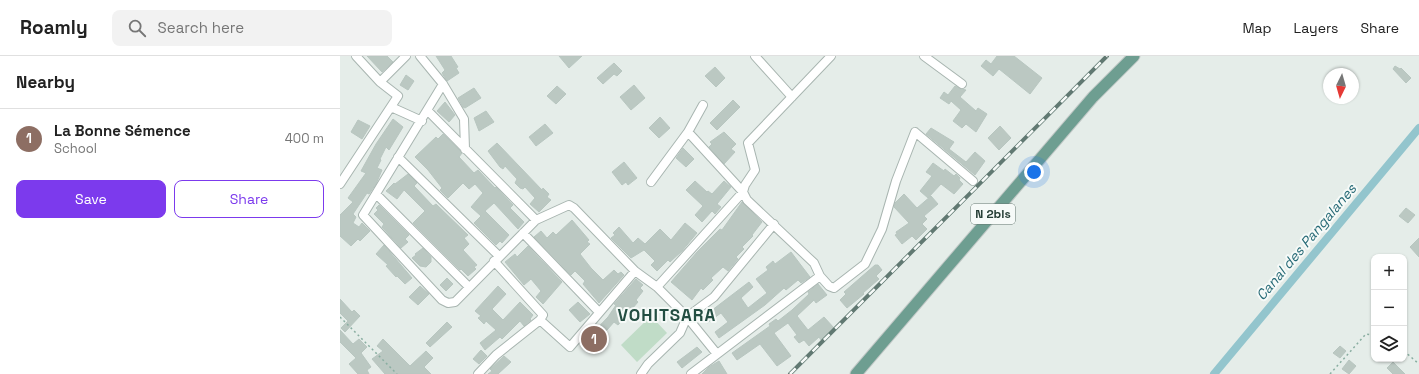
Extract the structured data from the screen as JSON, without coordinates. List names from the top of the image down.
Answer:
{
  "streets": {
    "main road": ["N 2bis"]
  },
  "districts": ["VOHITSARA"],
  "water": ["Canal des Pangalanes"],
  "north": "bottom",
  "page": {
    "header": "Roamly",
    "search": "Search here",
    "nav": ["Map", "Layers", "Share"],
    "heading": "Nearby",
    "list": [
      {
        "mark": "1",
        "name": "La Bonne Sémence",
        "note": "School",
        "value": "400 m"
      }
    ],
    "buttons": ["Save", "Share"],
    "map_buttons": ["+", "−"],
    "pins": "1"
  }
}
